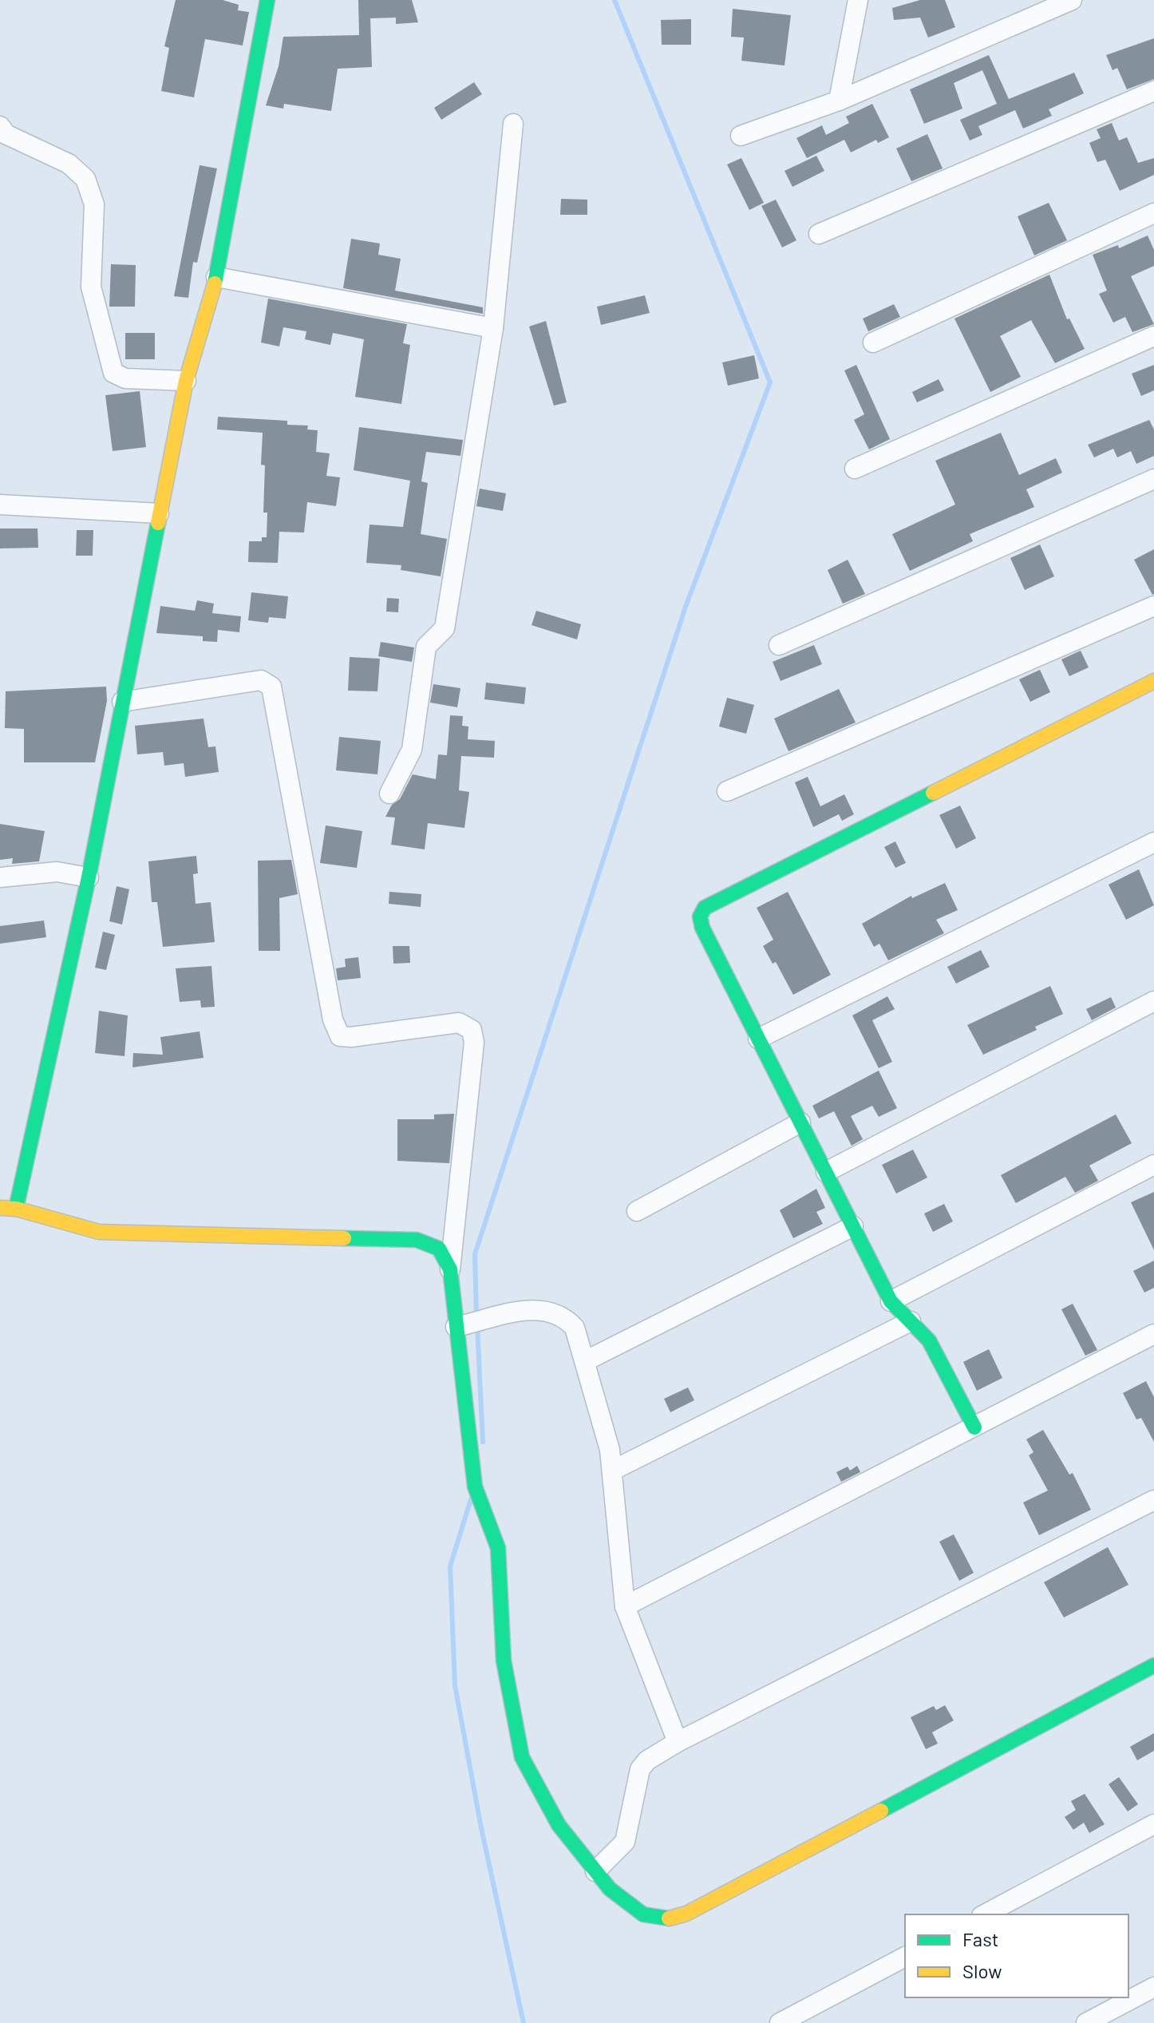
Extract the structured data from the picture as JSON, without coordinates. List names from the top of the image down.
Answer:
{
  "legend": ["Fast", "Slow"]
}
